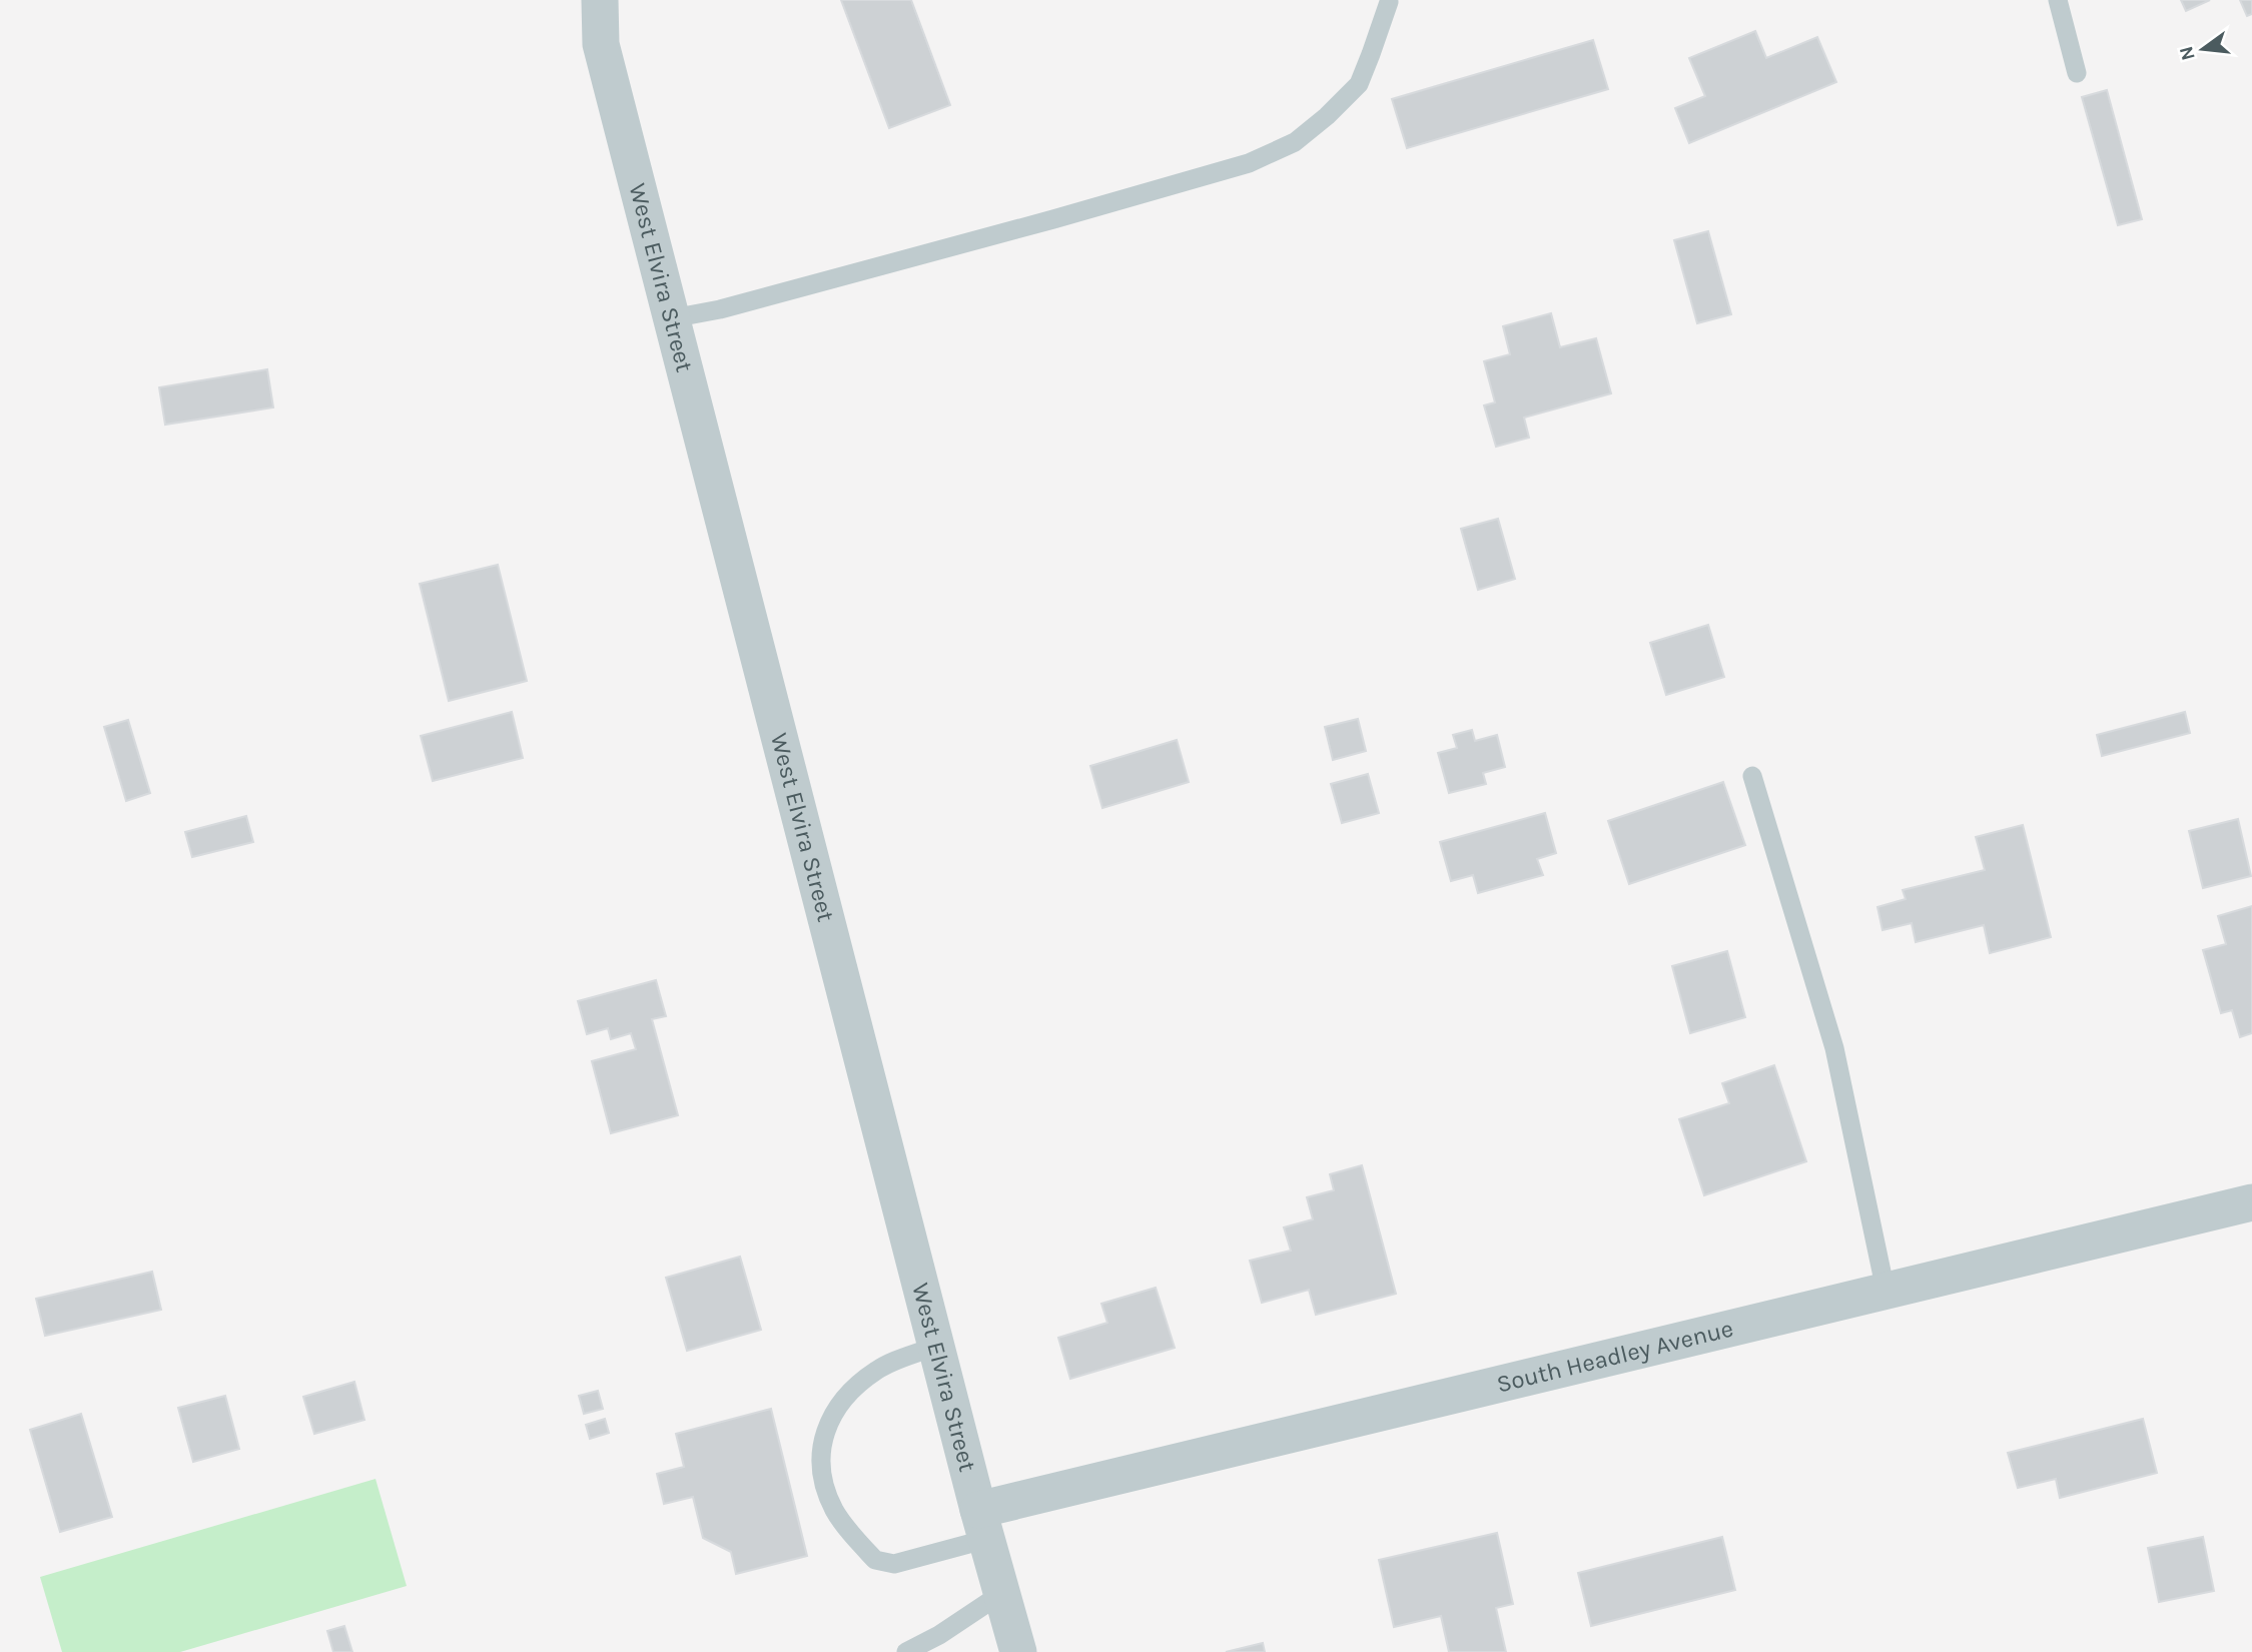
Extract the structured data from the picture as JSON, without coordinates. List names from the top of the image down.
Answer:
{
  "streets": {
    "street": ["West Elvira Street", "South Headley Avenue"]
  },
  "crossings": [
    ["West Elvira Street", "South Headley Avenue"]
  ],
  "north": "left"
}
